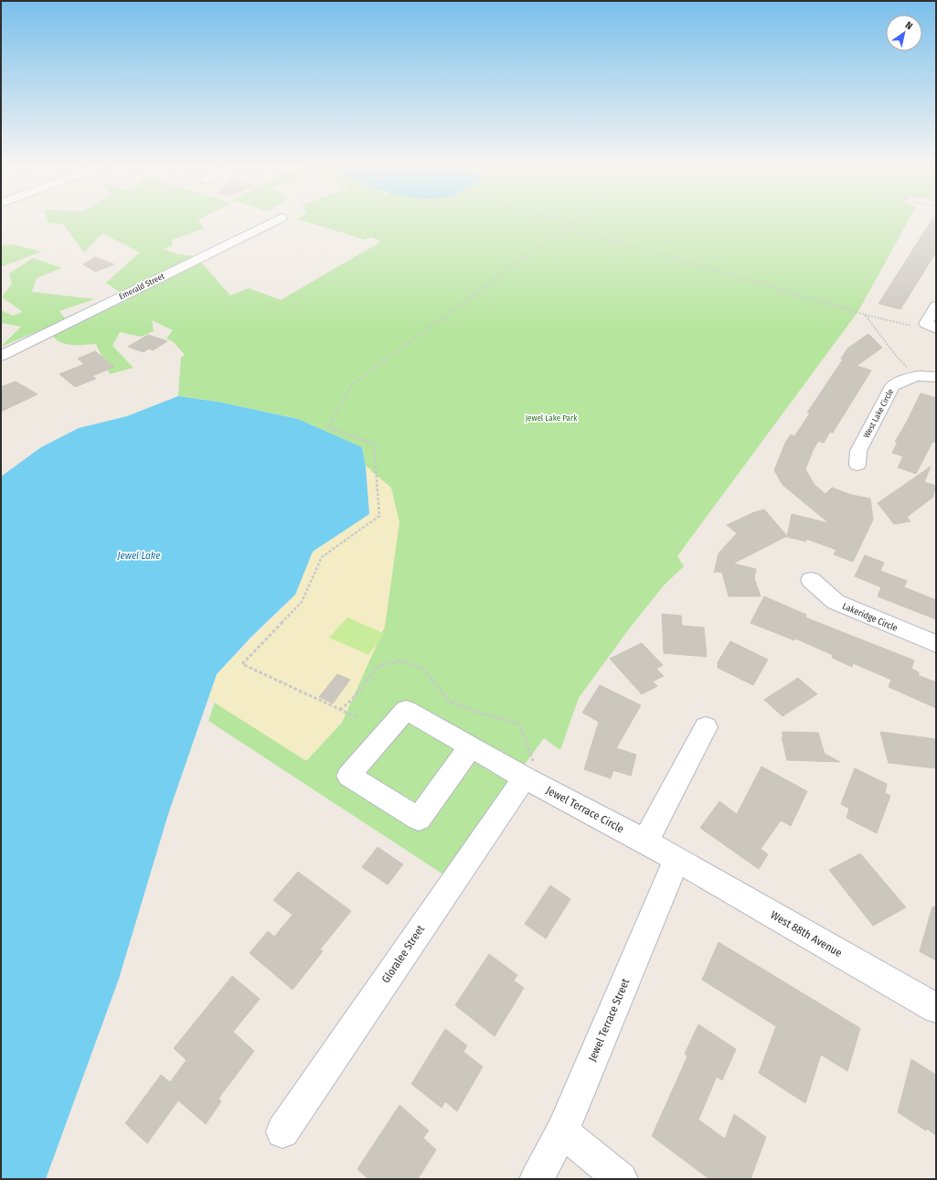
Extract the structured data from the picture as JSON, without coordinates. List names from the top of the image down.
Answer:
{
  "streets": {
    "street": [
      "Emerald Street",
      "West Lake Circle",
      "Lakeridge Circle",
      "Jewel Terrace Circle",
      "West 88th Avenue",
      "Gloralee Street",
      "Jewel Terrace Street"
    ]
  },
  "crossings": [
    ["Jewel Terrace Circle", "West 88th Avenue"],
    ["Jewel Terrace Circle", "Gloralee Street"],
    ["Jewel Terrace Circle", "Jewel Terrace Street"],
    ["West 88th Avenue", "Jewel Terrace Street"]
  ],
  "water": ["Jewel Lake"],
  "parks": ["Jewel Lake Park"],
  "north": "top right"
}
